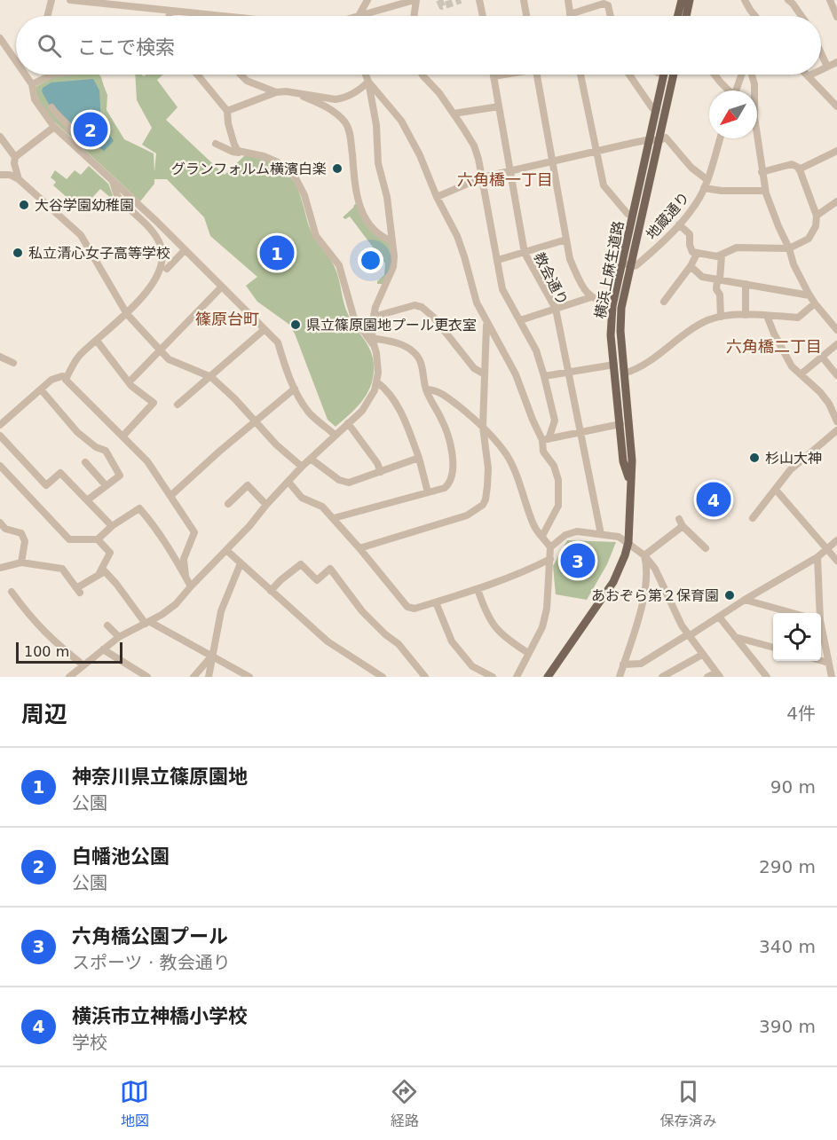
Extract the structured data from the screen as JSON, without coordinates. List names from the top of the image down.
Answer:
{
  "streets": {
    "main road": ["横浜上麻生道路"],
    "street": ["地蔵通り", "教会通り"]
  },
  "crossings": [
    ["地蔵通り", "横浜上麻生道路"]
  ],
  "districts": ["六角橋一丁目", "篠原台町", "六角橋二丁目"],
  "places": [
    "グランフォルム横濱白楽",
    "大谷学園幼稚園",
    "私立清心女子高等学校",
    "県立篠原園地プール更衣室",
    "杉山大神",
    "あおぞら第２保育園"
  ],
  "scale_bar": "100 m",
  "north": "bottom left",
  "page": {
    "search": "ここで検索",
    "pins": [
      "2",
      "1",
      "4",
      "3"
    ],
    "scale": "100 m",
    "heading": ["周辺", "4件"],
    "list": [
      {
        "mark": "1",
        "name": "神奈川県立篠原園地",
        "note": "公園",
        "value": "90 m"
      },
      {
        "mark": "2",
        "name": "白幡池公園",
        "note": "公園",
        "value": "290 m"
      },
      {
        "mark": "3",
        "name": "六角橋公園プール",
        "note": "スポーツ · 教会通り",
        "value": "340 m"
      },
      {
        "mark": "4",
        "name": "横浜市立神橋小学校",
        "note": "学校",
        "value": "390 m"
      }
    ],
    "nav": ["地図", "経路", "保存済み"]
  }
}
